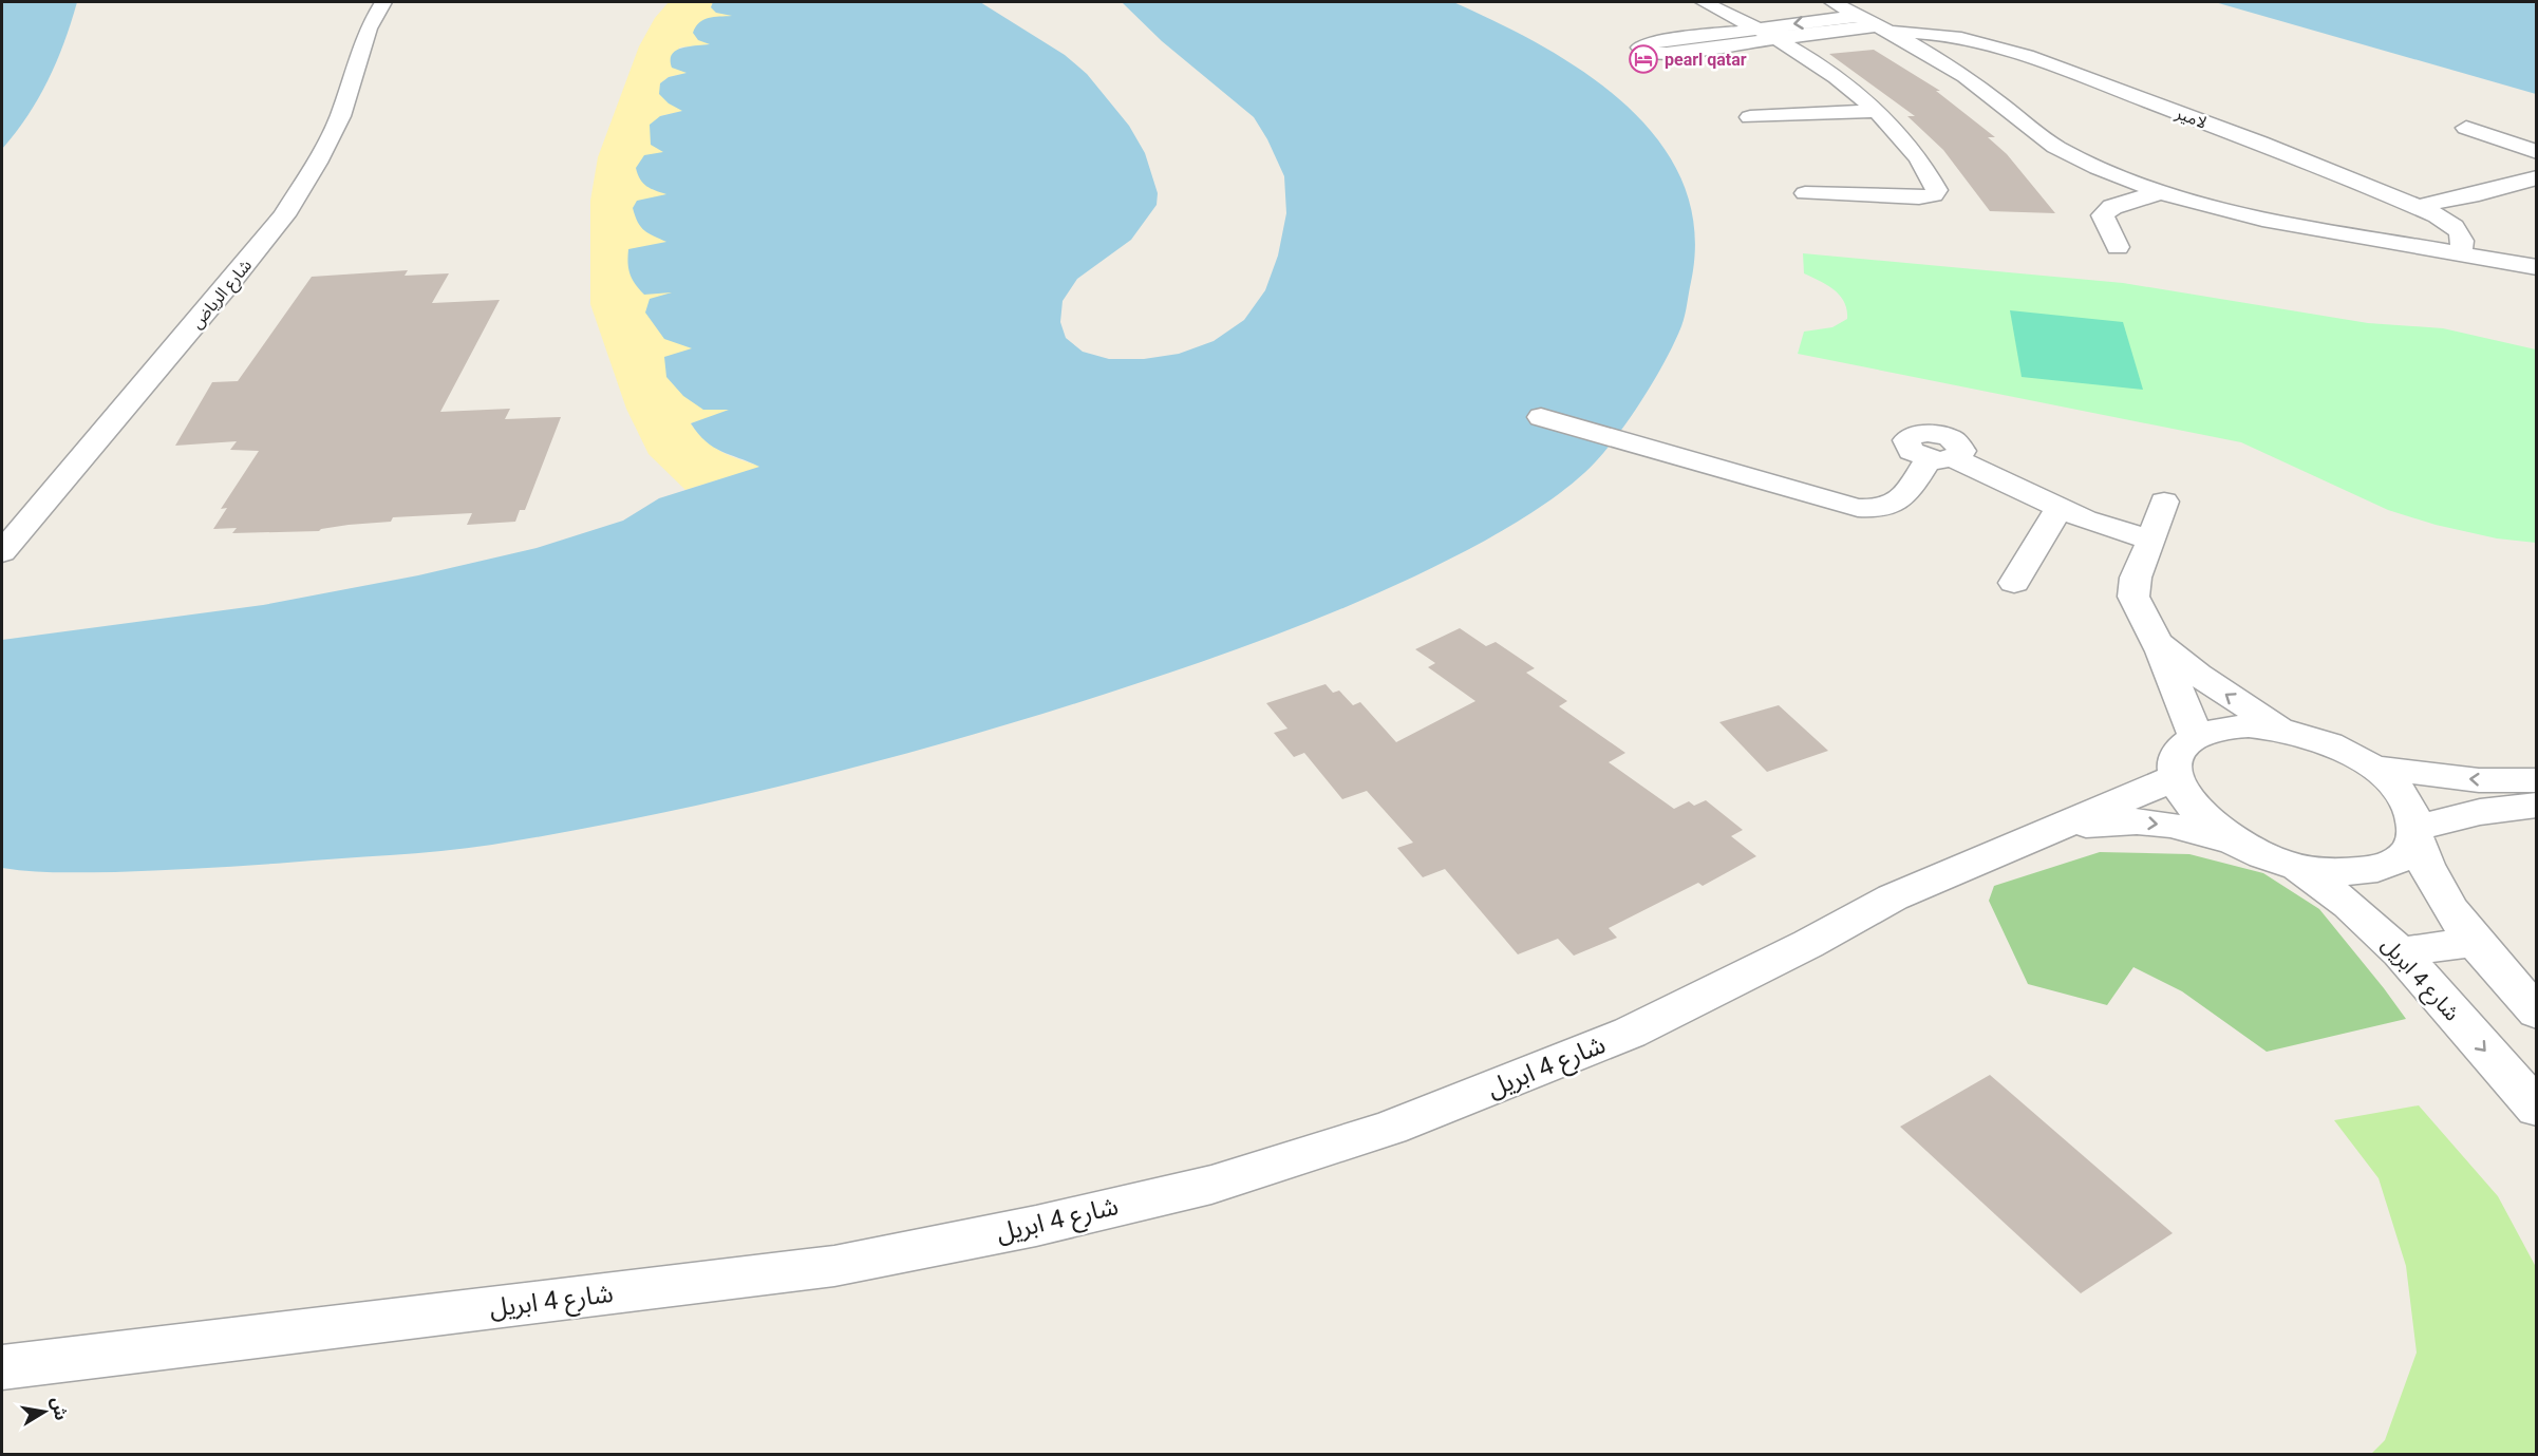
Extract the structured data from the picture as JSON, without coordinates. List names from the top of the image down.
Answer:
{
  "streets": {
    "street": ["لامير", "شارع الرياض", "شارع 4 ابريل"]
  },
  "places": {
    "hotel": ["pearl qatar"]
  },
  "north": "right"
}
